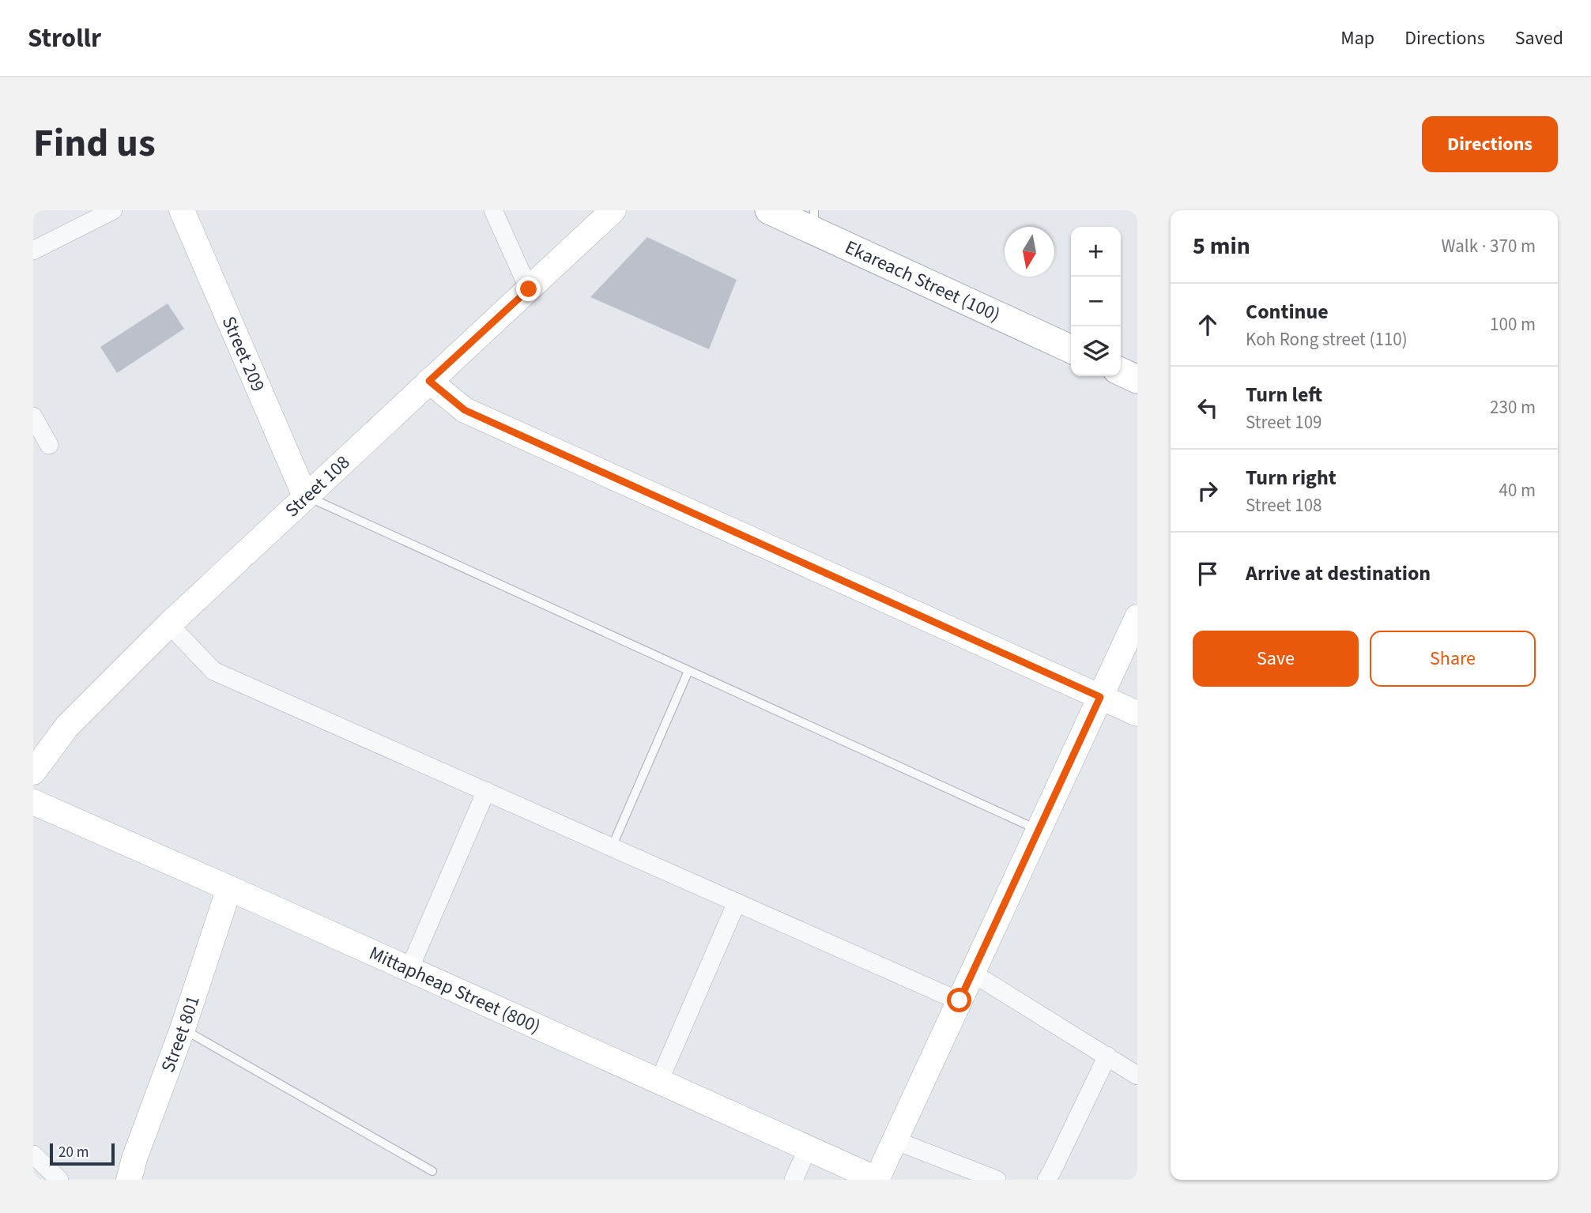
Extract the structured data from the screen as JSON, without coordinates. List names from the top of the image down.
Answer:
{
  "streets": {
    "main road": [
      "Ekareach Street (100)",
      "Street 209",
      "Street 108",
      "Mittapheap Street (800)",
      "Street 801"
    ]
  },
  "crossings": [
    ["Street 209", "Street 108"],
    ["Mittapheap Street (800)", "Street 801"]
  ],
  "scale_bar": "20 m",
  "north": "bottom",
  "page": {
    "header": "Strollr",
    "nav": ["Map", "Directions", "Saved"],
    "title": "Find us",
    "buttons": [
      "Directions",
      ["Save", "Share"]
    ],
    "heading": ["5 min", "Walk · 370 m"],
    "map_buttons": ["+", "−"],
    "list": [
      ["Continue", "Koh Rong street (110)", "100 m"],
      ["Turn left", "Street 109", "230 m"],
      ["Turn right", "Street 108", "40 m"],
      "Arrive at destination"
    ],
    "scale": "20 m"
  }
}
